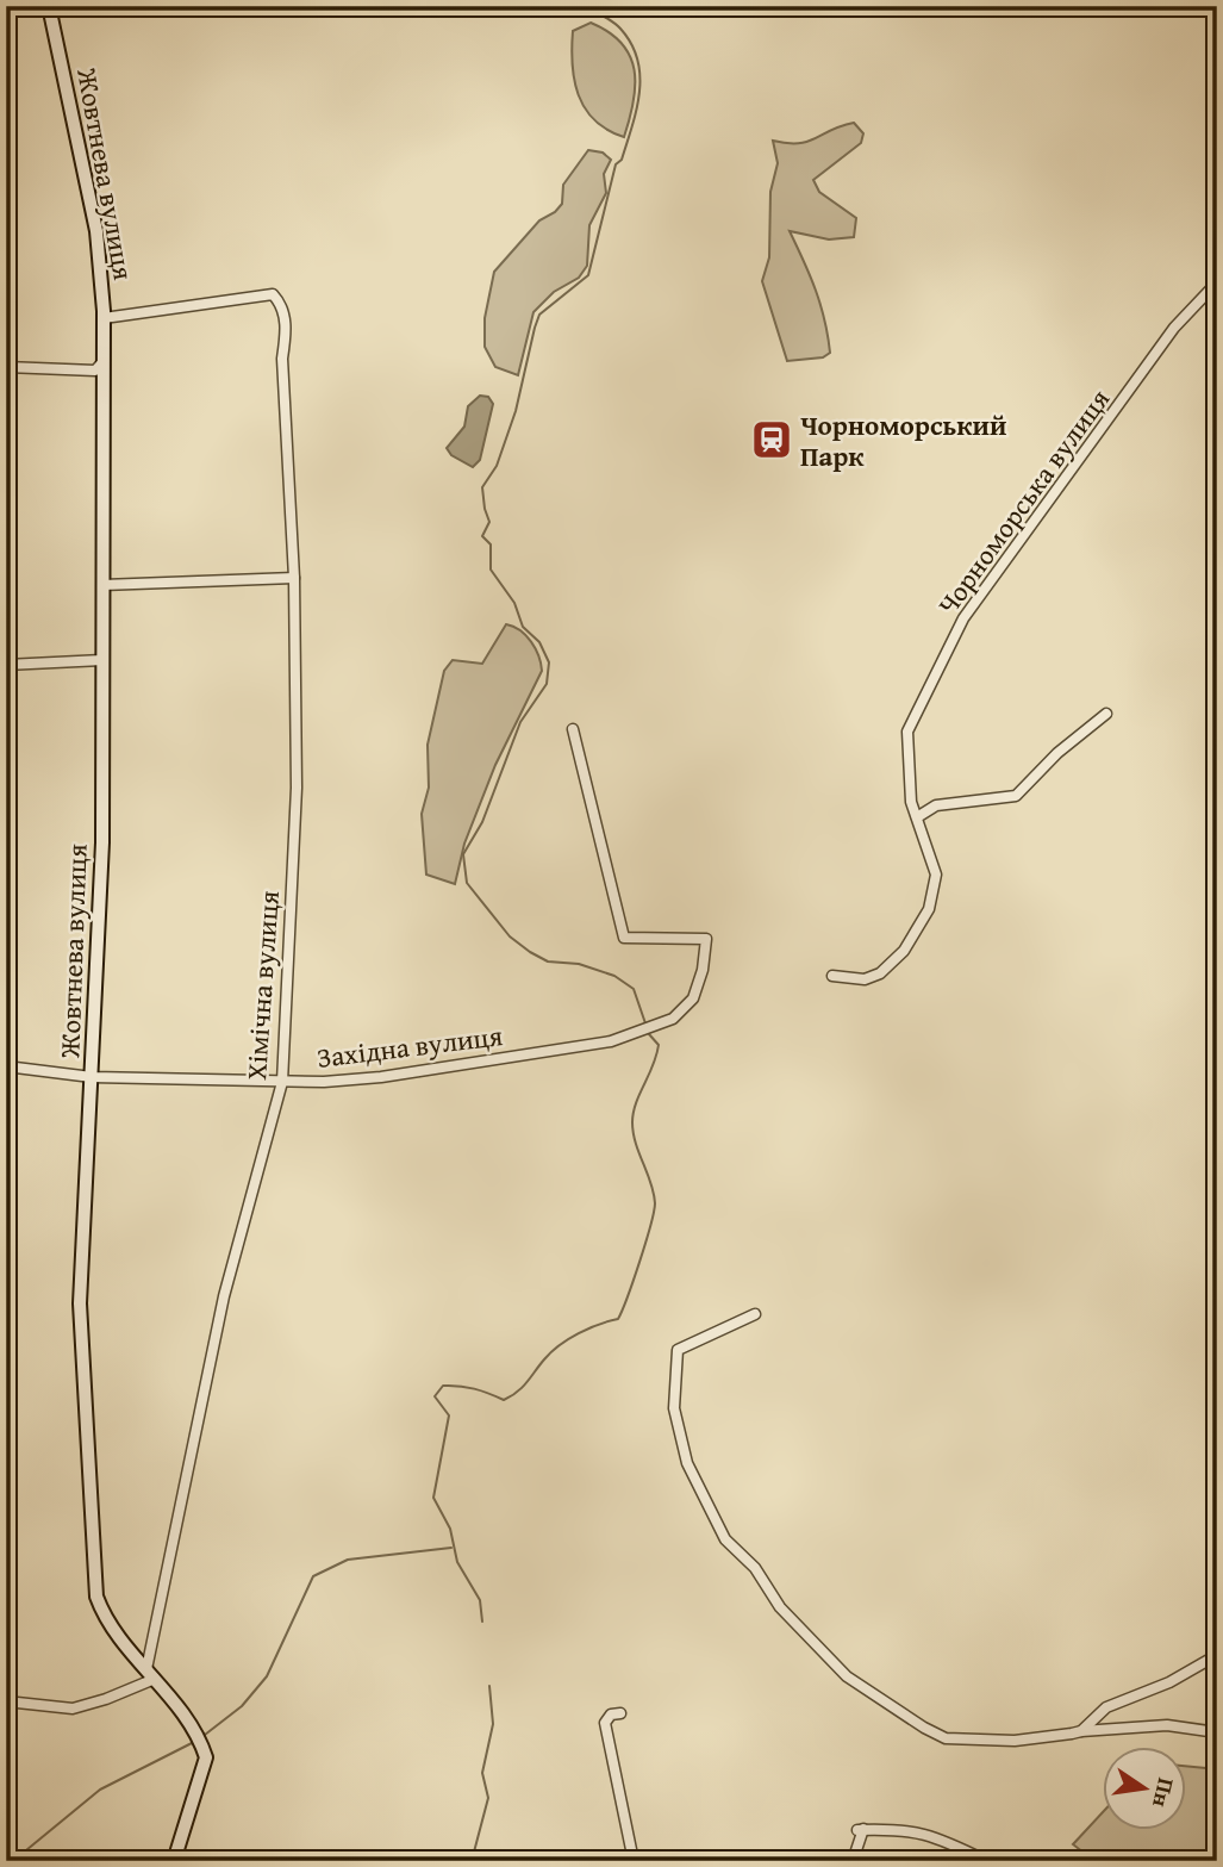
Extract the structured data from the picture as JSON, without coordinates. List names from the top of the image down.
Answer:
{
  "streets": {
    "main road": ["Жовтнева вулиця"],
    "street": ["Чорноморська вулиця", "Хімічна вулиця", "Західна вулиця"]
  },
  "crossings": [
    ["Жовтнева вулиця", "Хімічна вулиця"],
    ["Жовтнева вулиця", "Західна вулиця"],
    ["Хімічна вулиця", "Західна вулиця"]
  ],
  "places": {
    "station": ["Чорноморський Парк"]
  },
  "north": "right"
}
